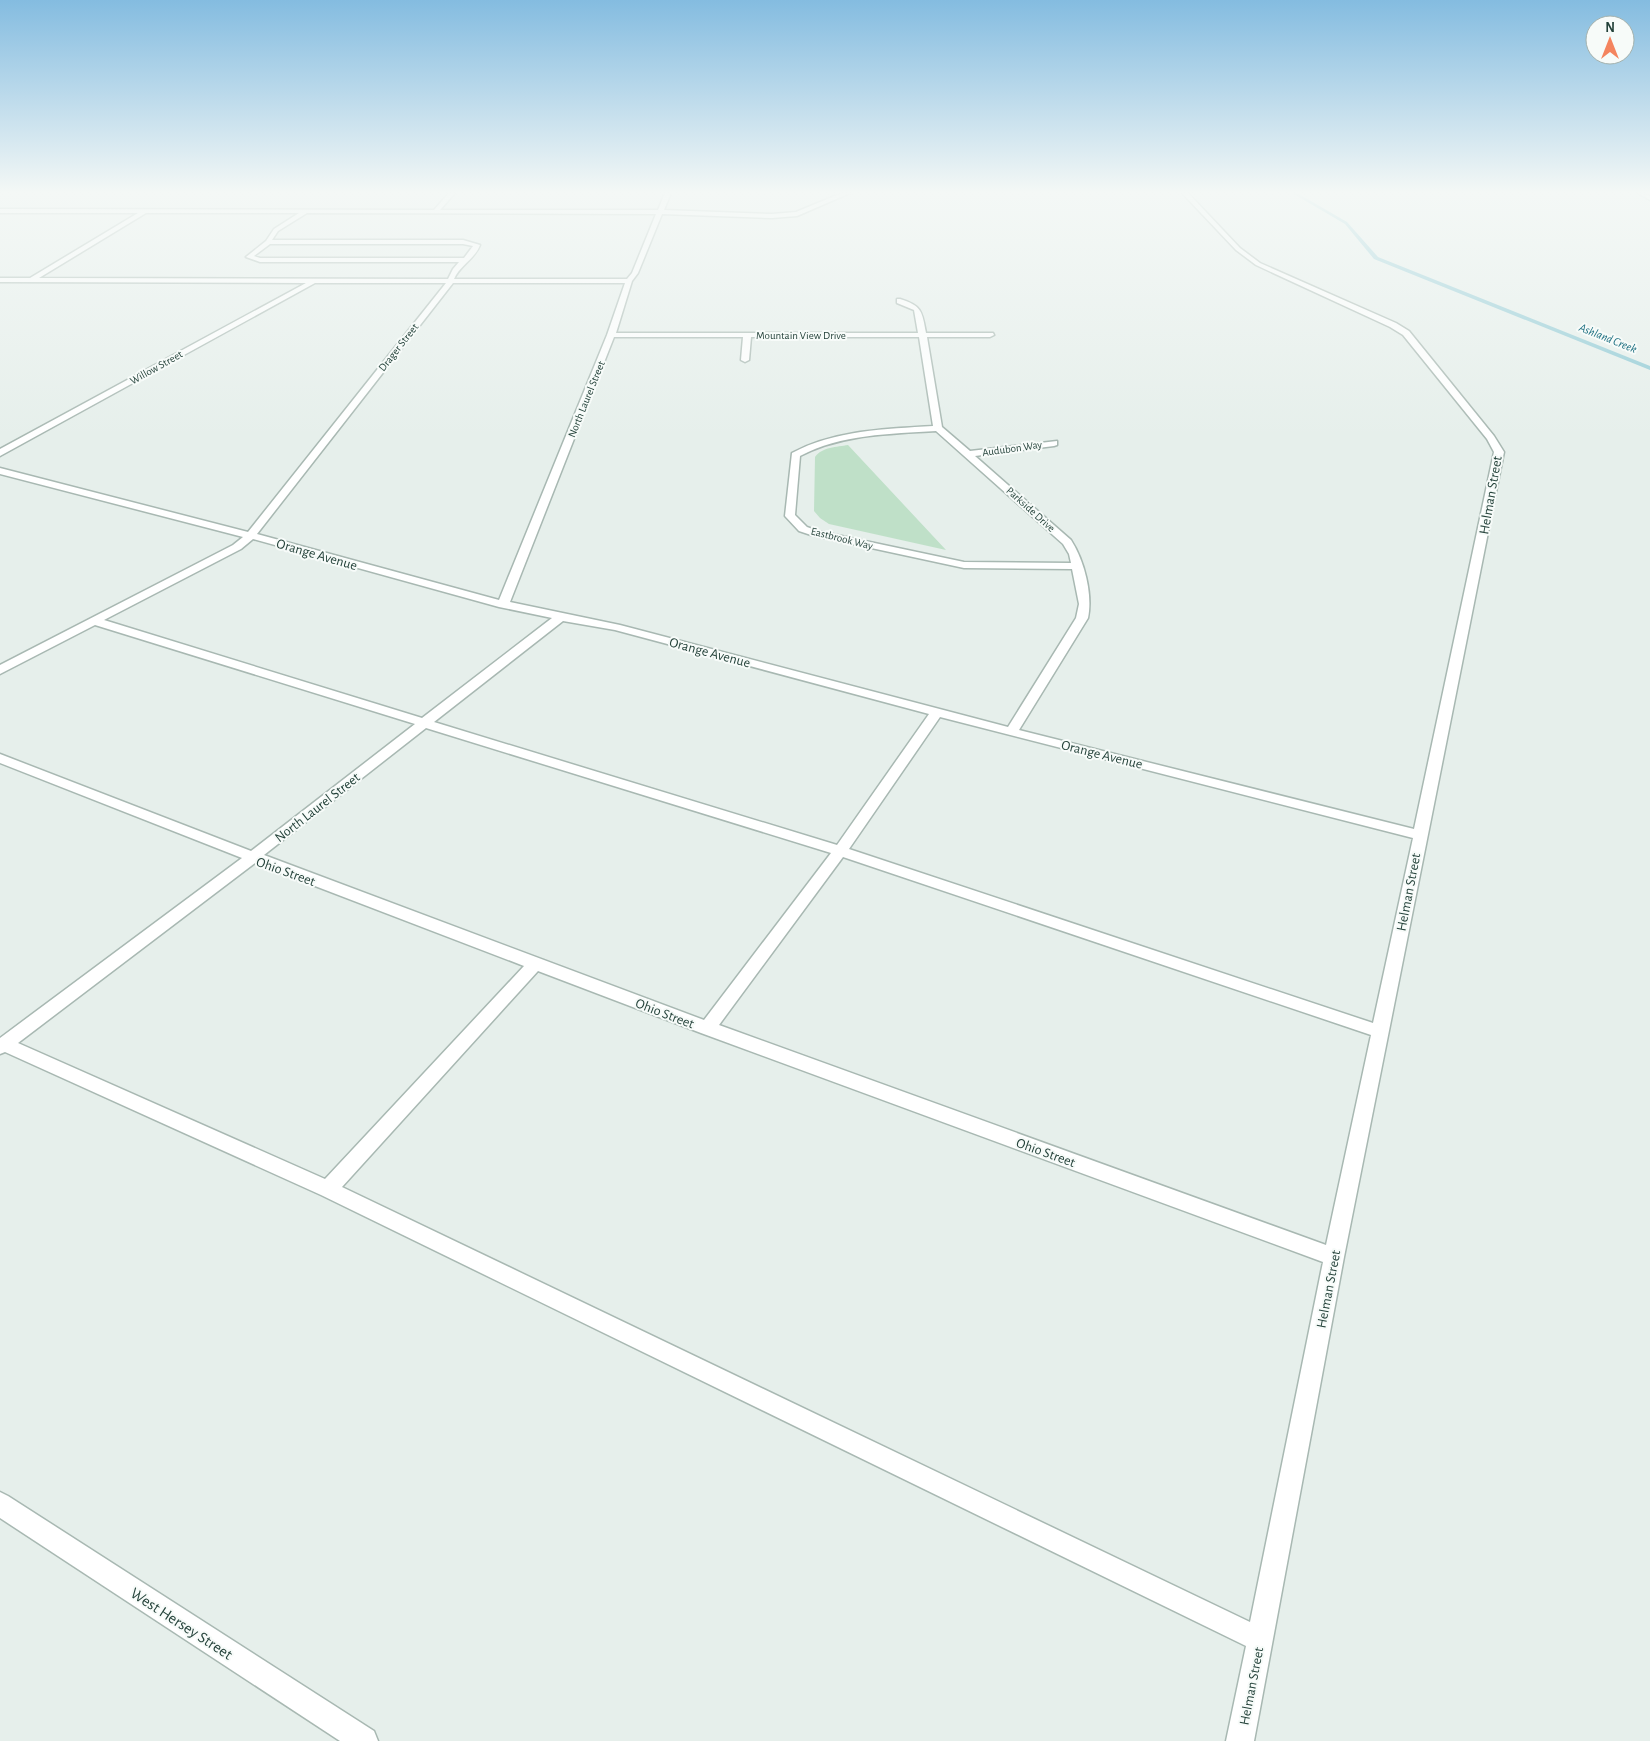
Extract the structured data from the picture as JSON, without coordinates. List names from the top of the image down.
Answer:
{
  "streets": {
    "street": [
      "Mountain View Drive",
      "Drager Street",
      "Willow Street",
      "North Laurel Street",
      "Audubon Way",
      "Helman Street",
      "Parkside Drive",
      "Eastbrook Way",
      "Orange Avenue",
      "Ohio Street",
      "West Hersey Street"
    ]
  },
  "crossings": [
    ["Mountain View Drive", "North Laurel Street"],
    ["Drager Street", "Orange Avenue"],
    ["North Laurel Street", "Orange Avenue"],
    ["North Laurel Street", "Ohio Street"],
    ["Audubon Way", "Parkside Drive"],
    ["Helman Street", "Orange Avenue"],
    ["Helman Street", "Ohio Street"],
    ["Parkside Drive", "Eastbrook Way"],
    ["Parkside Drive", "Orange Avenue"]
  ],
  "water": ["Ashland Creek"],
  "north": "top"
}
